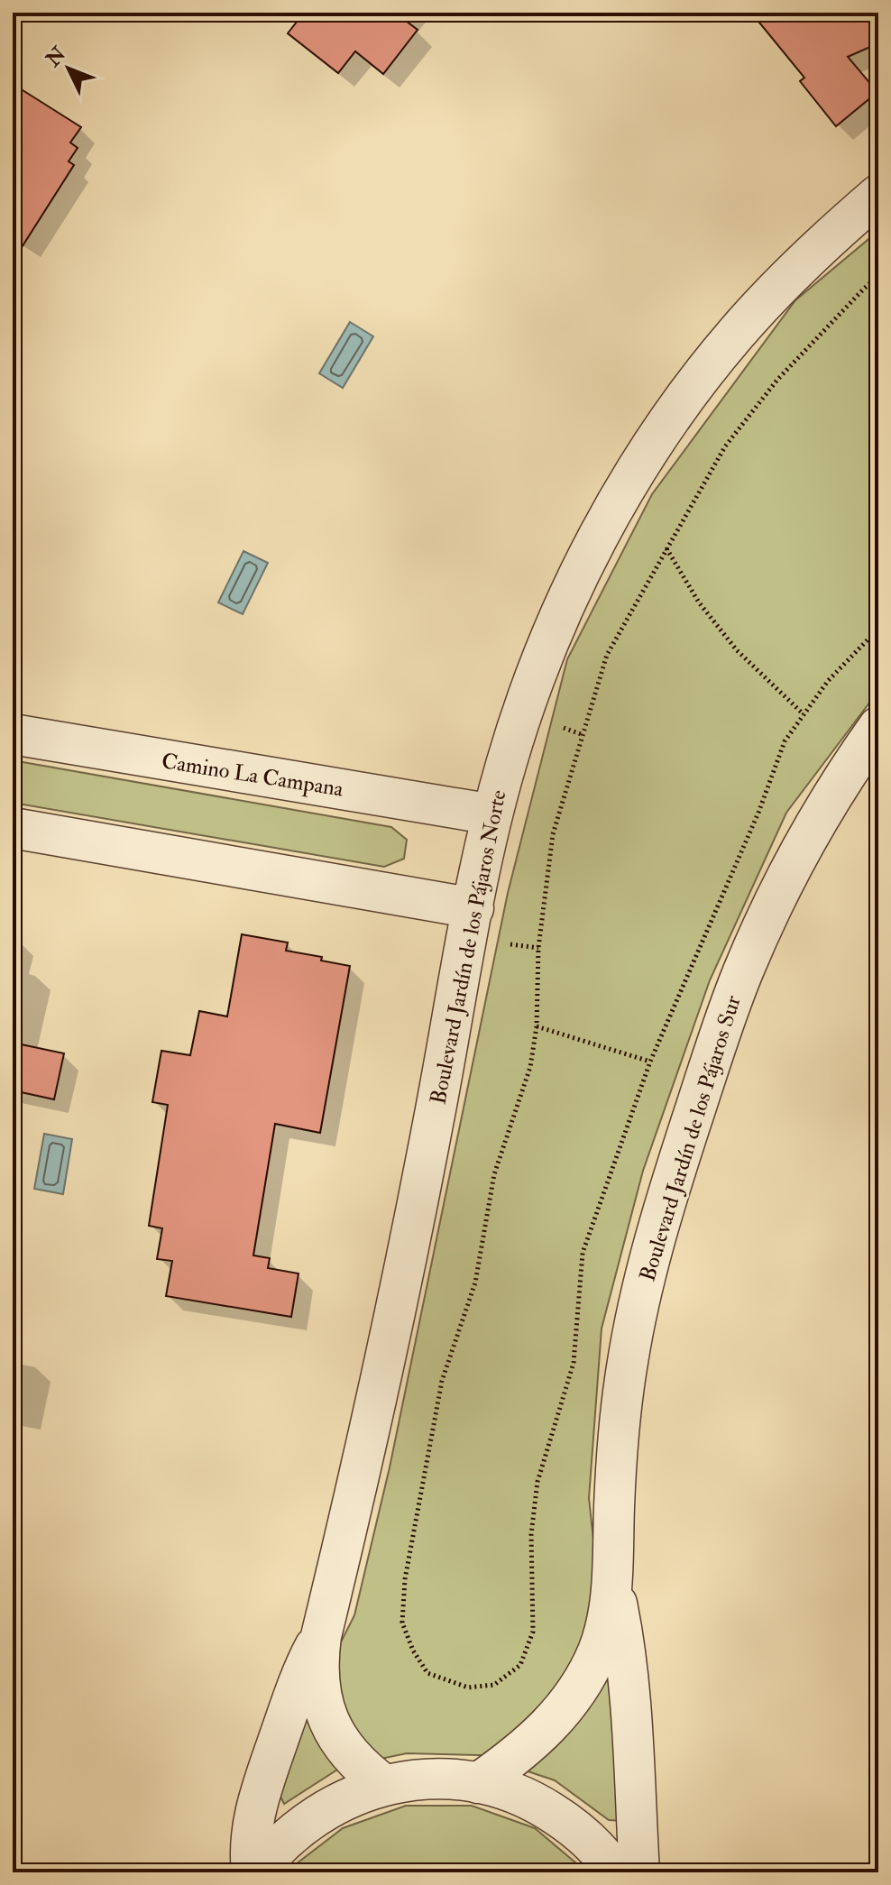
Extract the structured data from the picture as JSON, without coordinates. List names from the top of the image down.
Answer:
{
  "streets": {
    "street": ["Camino La Campana", "Boulevard Jardín de los Pájaros Norte", "Boulevard Jardín de los Pájaros Sur"]
  },
  "crossings": [
    ["Camino La Campana", "Boulevard Jardín de los Pájaros Norte"]
  ],
  "north": "top left"
}
